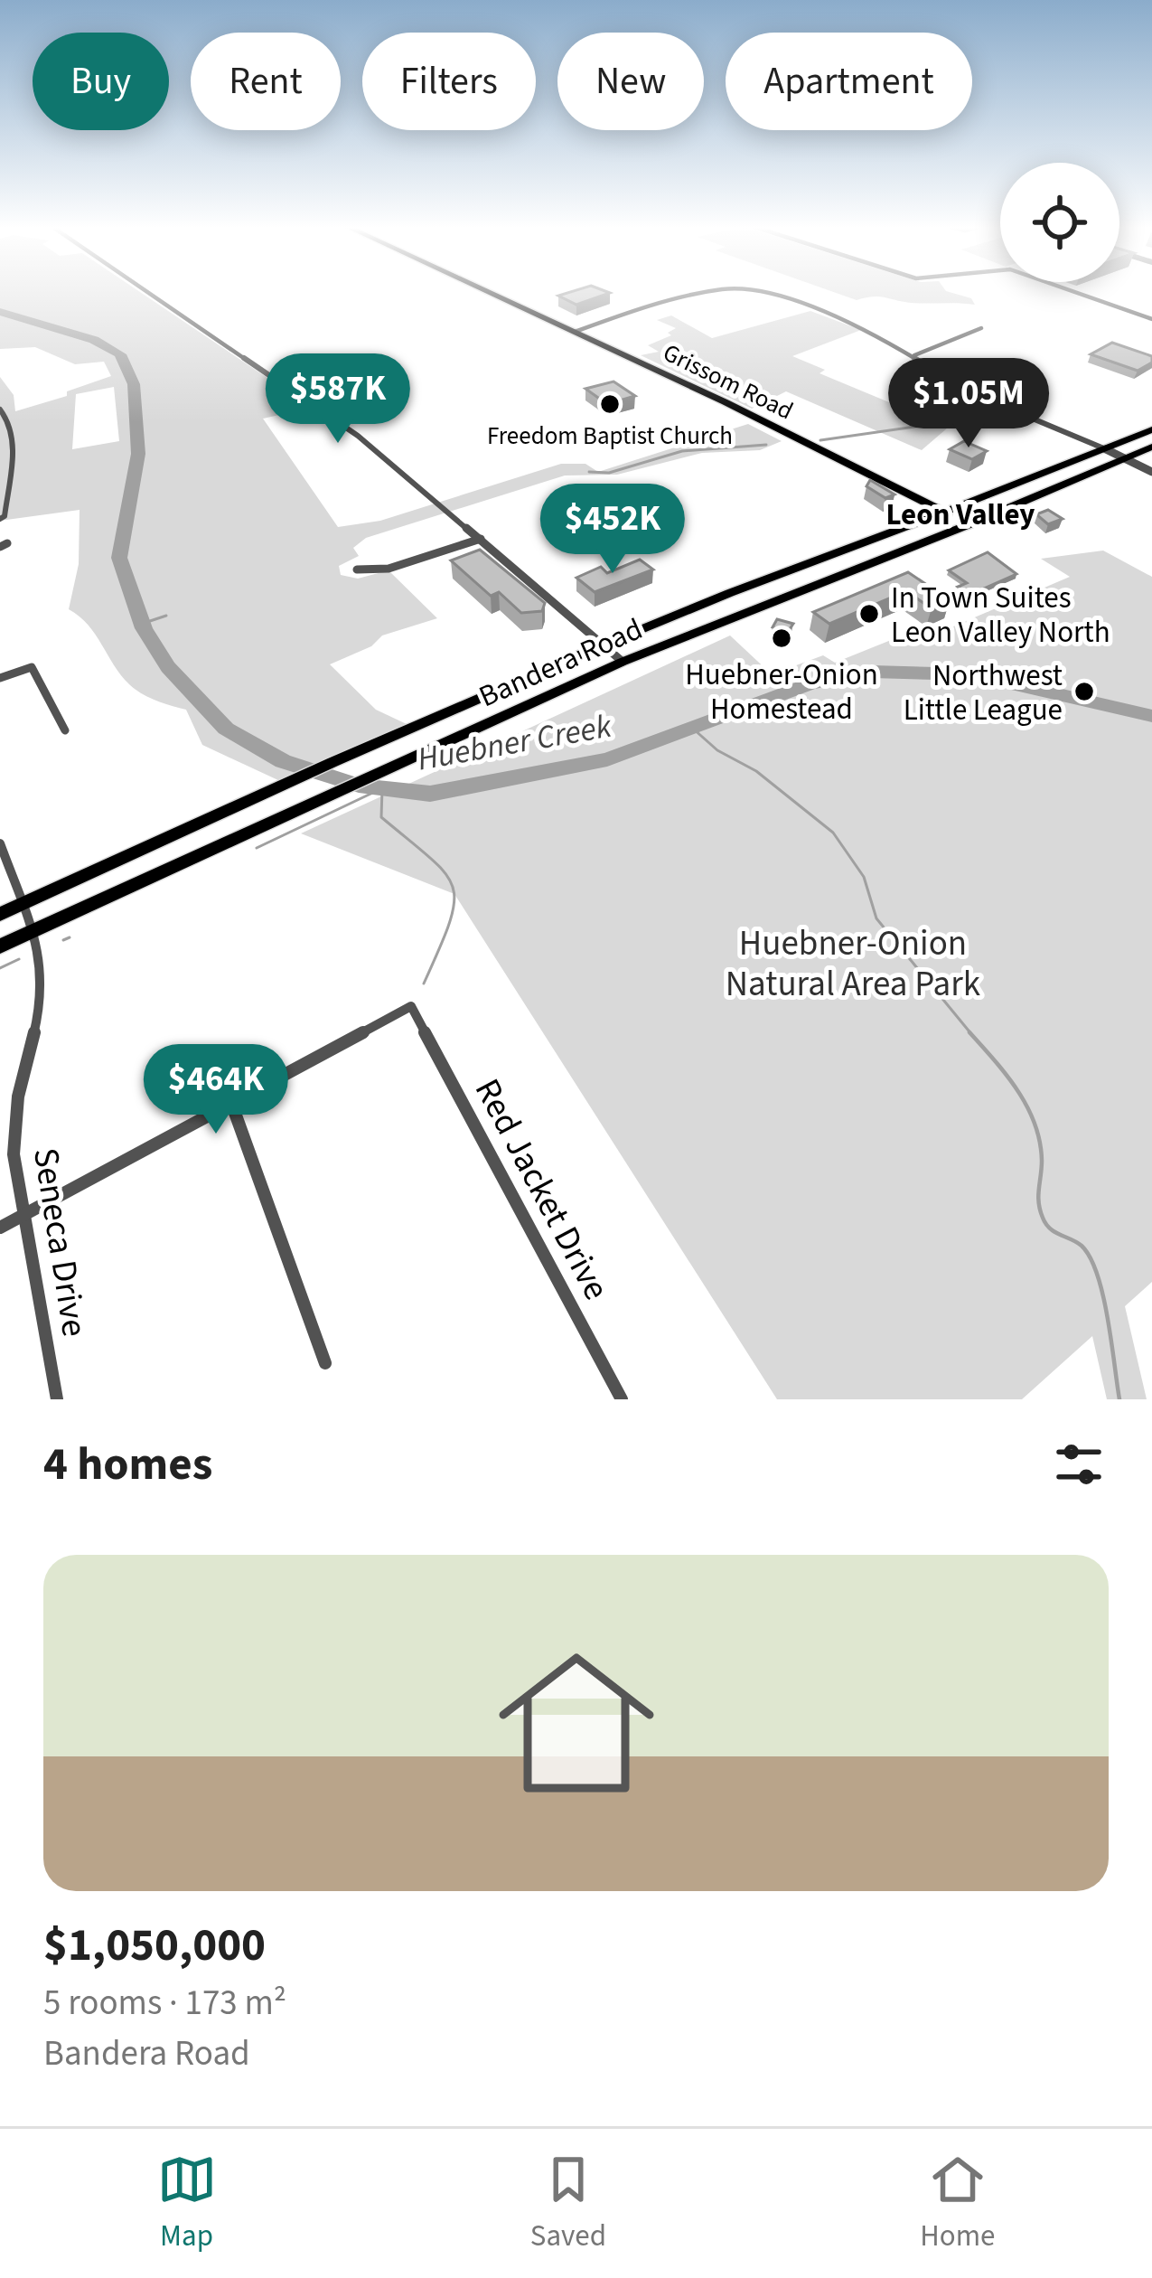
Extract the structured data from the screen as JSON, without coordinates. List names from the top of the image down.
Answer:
{
  "streets": {
    "main road": ["Grissom Road", "Bandera Road"],
    "street": ["Red Jacket Drive", "Seneca Drive"]
  },
  "crossings": [
    ["Grissom Road", "Bandera Road"],
    ["Bandera Road", "Seneca Drive"]
  ],
  "districts": ["Leon Valley"],
  "water": ["Huebner Creek"],
  "parks": ["Huebner-Onion Natural Area Park"],
  "places": [
    "Freedom Baptist Church",
    "In Town Suites Leon Valley North",
    "Huebner-Onion Homestead",
    "Northwest Little League"
  ],
  "page": {
    "chip": [
      "Buy",
      "Rent",
      "Filters",
      "New",
      "Apartment"
    ],
    "price": [
      "$587K",
      "$1.05M",
      "$452K",
      "$464K"
    ],
    "heading": "4 homes",
    "list": [
      {
        "name": "$1,050,000",
        "note": "5 rooms · 173 m² · Bandera Road"
      }
    ],
    "tabs": ["Map", "Saved", "Home"]
  }
}
